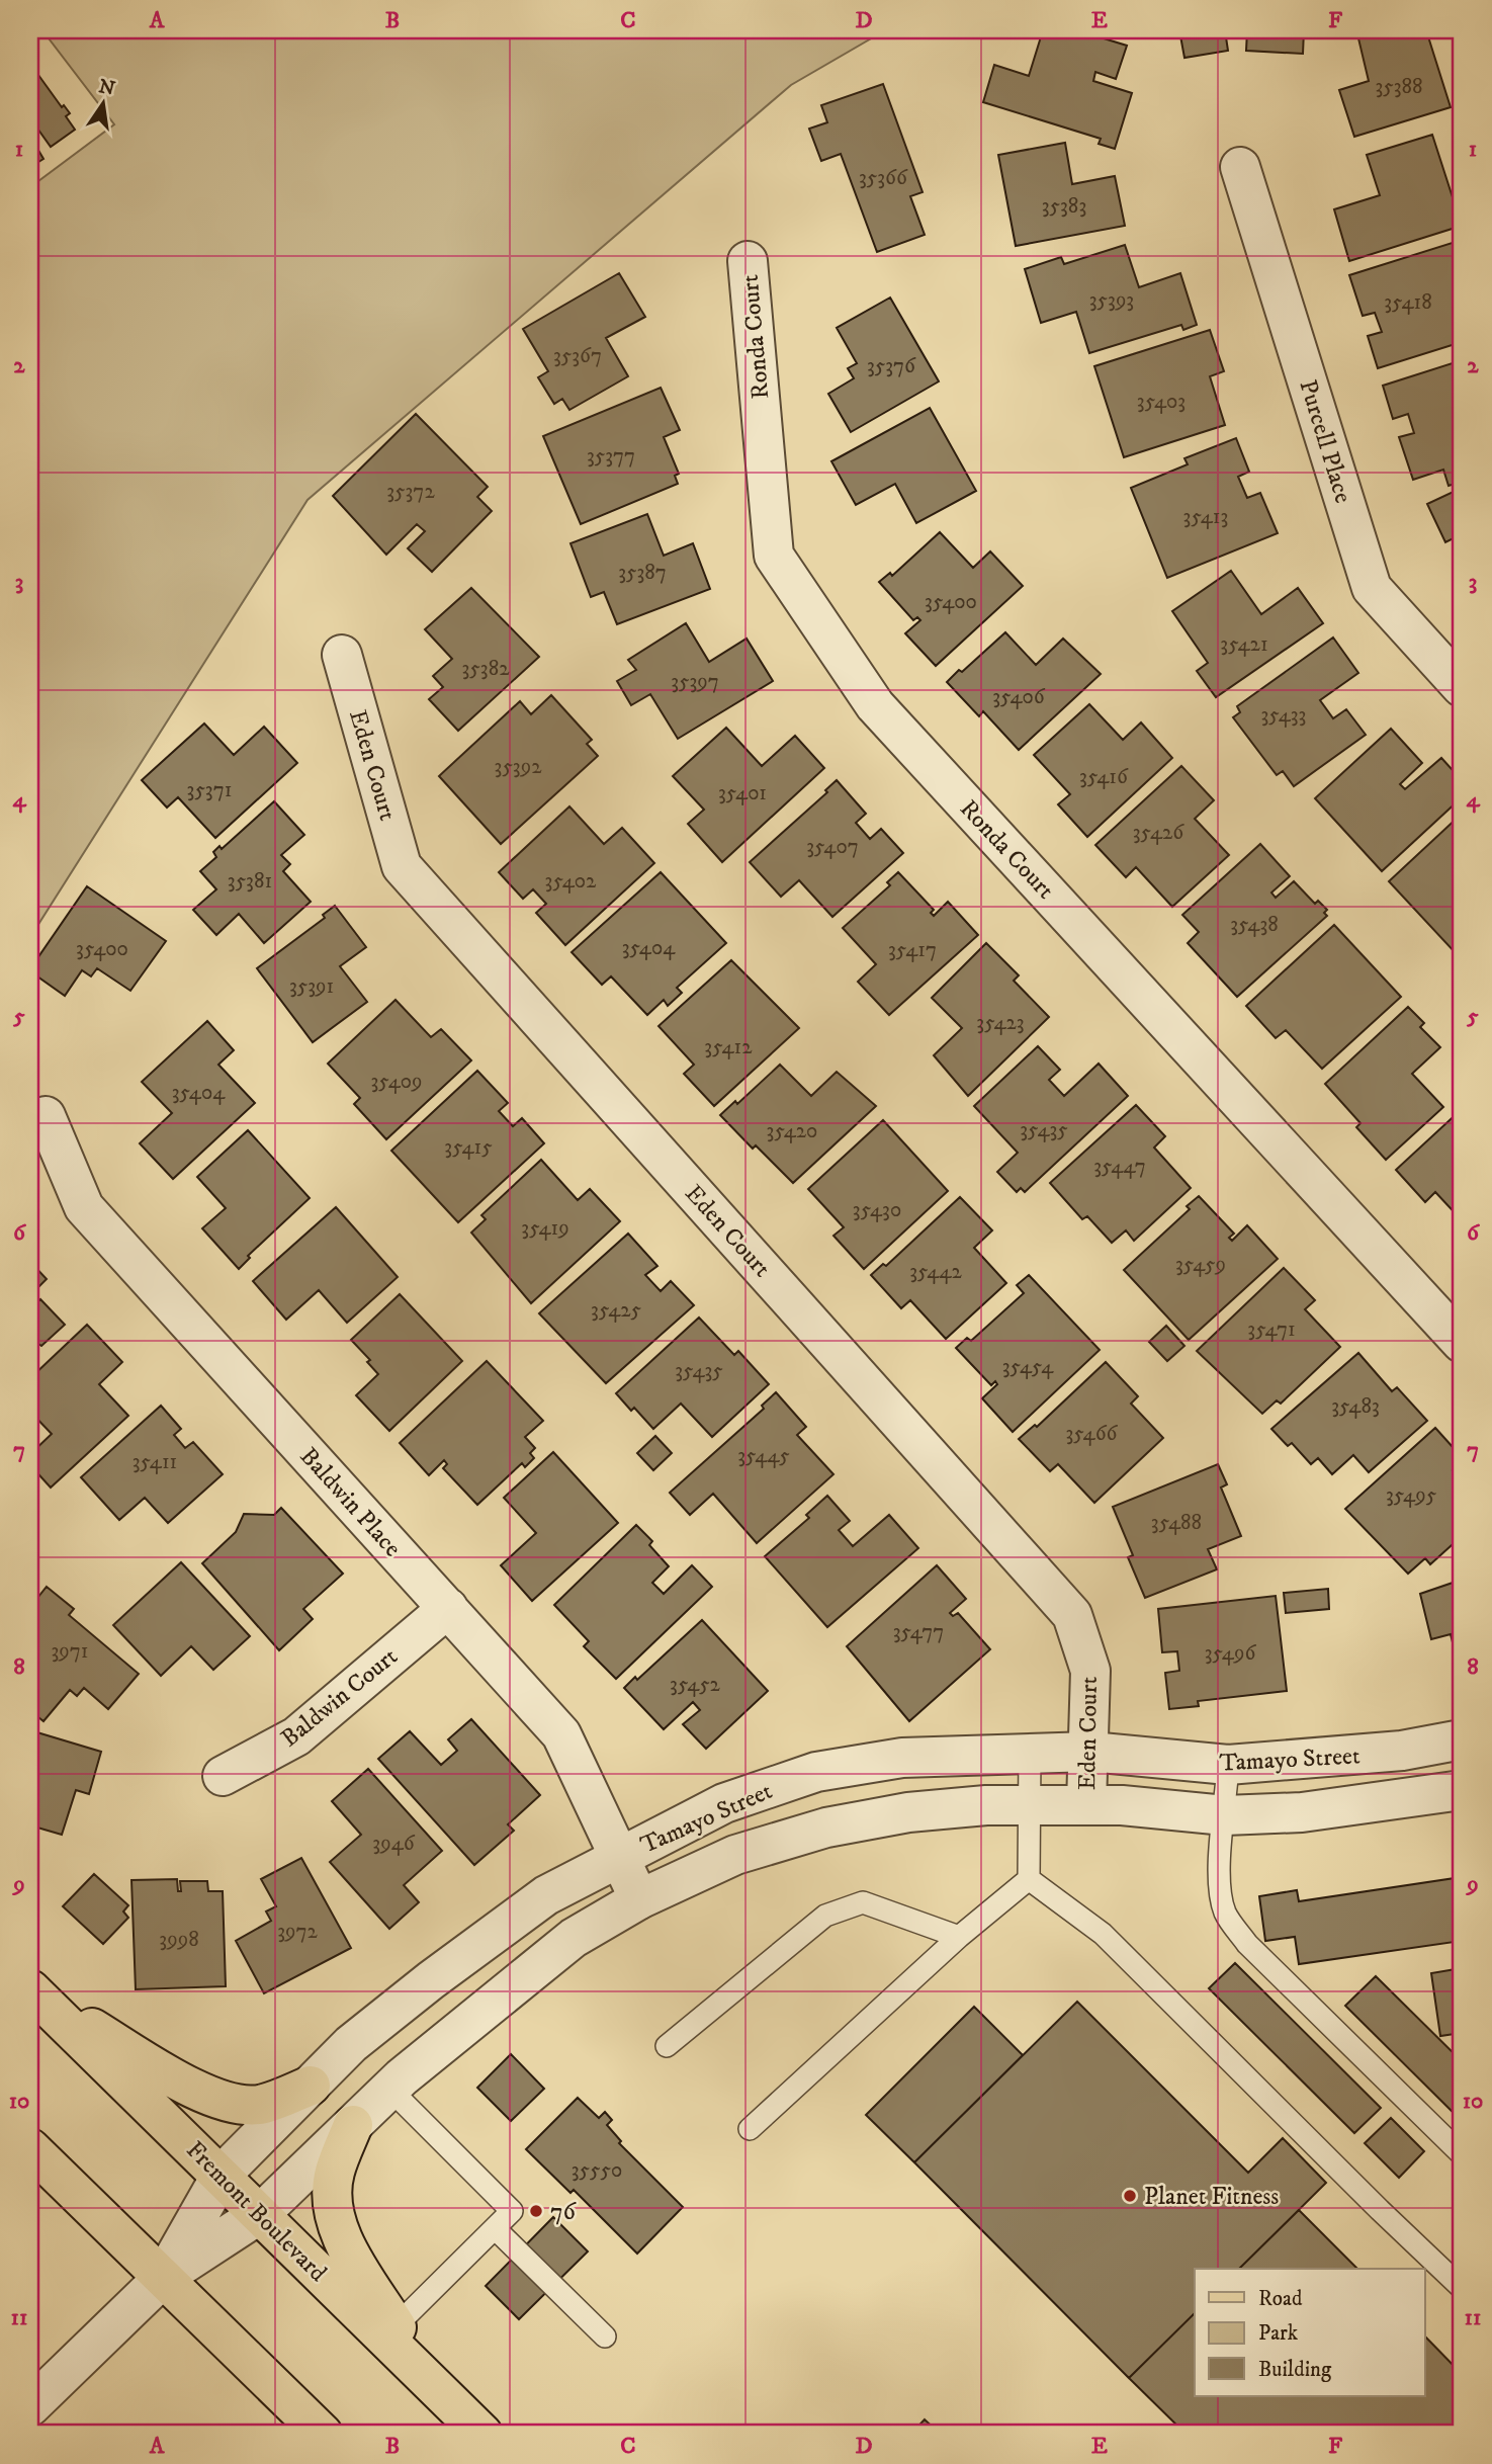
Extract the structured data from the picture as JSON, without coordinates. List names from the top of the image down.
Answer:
{
  "streets": {
    "main road": ["Fremont Boulevard"],
    "street": [
      "Ronda Court",
      "Purcell Place",
      "Eden Court",
      "Baldwin Place",
      "Baldwin Court",
      "Tamayo Street"
    ]
  },
  "crossings": [
    ["Eden Court", "Tamayo Street"],
    ["Baldwin Place", "Baldwin Court"],
    ["Baldwin Place", "Tamayo Street"],
    ["Tamayo Street", "Fremont Boulevard"]
  ],
  "places": ["Planet Fitness", "76"],
  "house_numbers": [
    "35388",
    "35366",
    "35383",
    "35393",
    "35418",
    "35367",
    "35376",
    "35403",
    "35377",
    "35372",
    "35413",
    "35387",
    "35400",
    "35421",
    "35382",
    "35397",
    "35406",
    "35433",
    "35392",
    "35416",
    "35371",
    "35401",
    "35426",
    "35407",
    "35381",
    "35402",
    "35438",
    "35404",
    "35400",
    "35417",
    "35391",
    "35423",
    "35412",
    "35409",
    "35404",
    "35435",
    "35420",
    "35415",
    "35447",
    "35430",
    "35419",
    "35459",
    "35442",
    "35425",
    "35471",
    "35454",
    "35435",
    "35483",
    "35466",
    "35445",
    "35411",
    "35495",
    "35488",
    "35477",
    "3971",
    "35496",
    "35452",
    "3946",
    "3972",
    "3998",
    "35550"
  ],
  "legend": ["Road", "Park", "Building"],
  "north": "top",
  "grid": {
    "columns": [
      "A",
      "B",
      "C",
      "D",
      "E",
      "F"
    ],
    "rows": [
      "1",
      "2",
      "3",
      "4",
      "5",
      "6",
      "7",
      "8",
      "9",
      "10",
      "11"
    ]
  }
}
